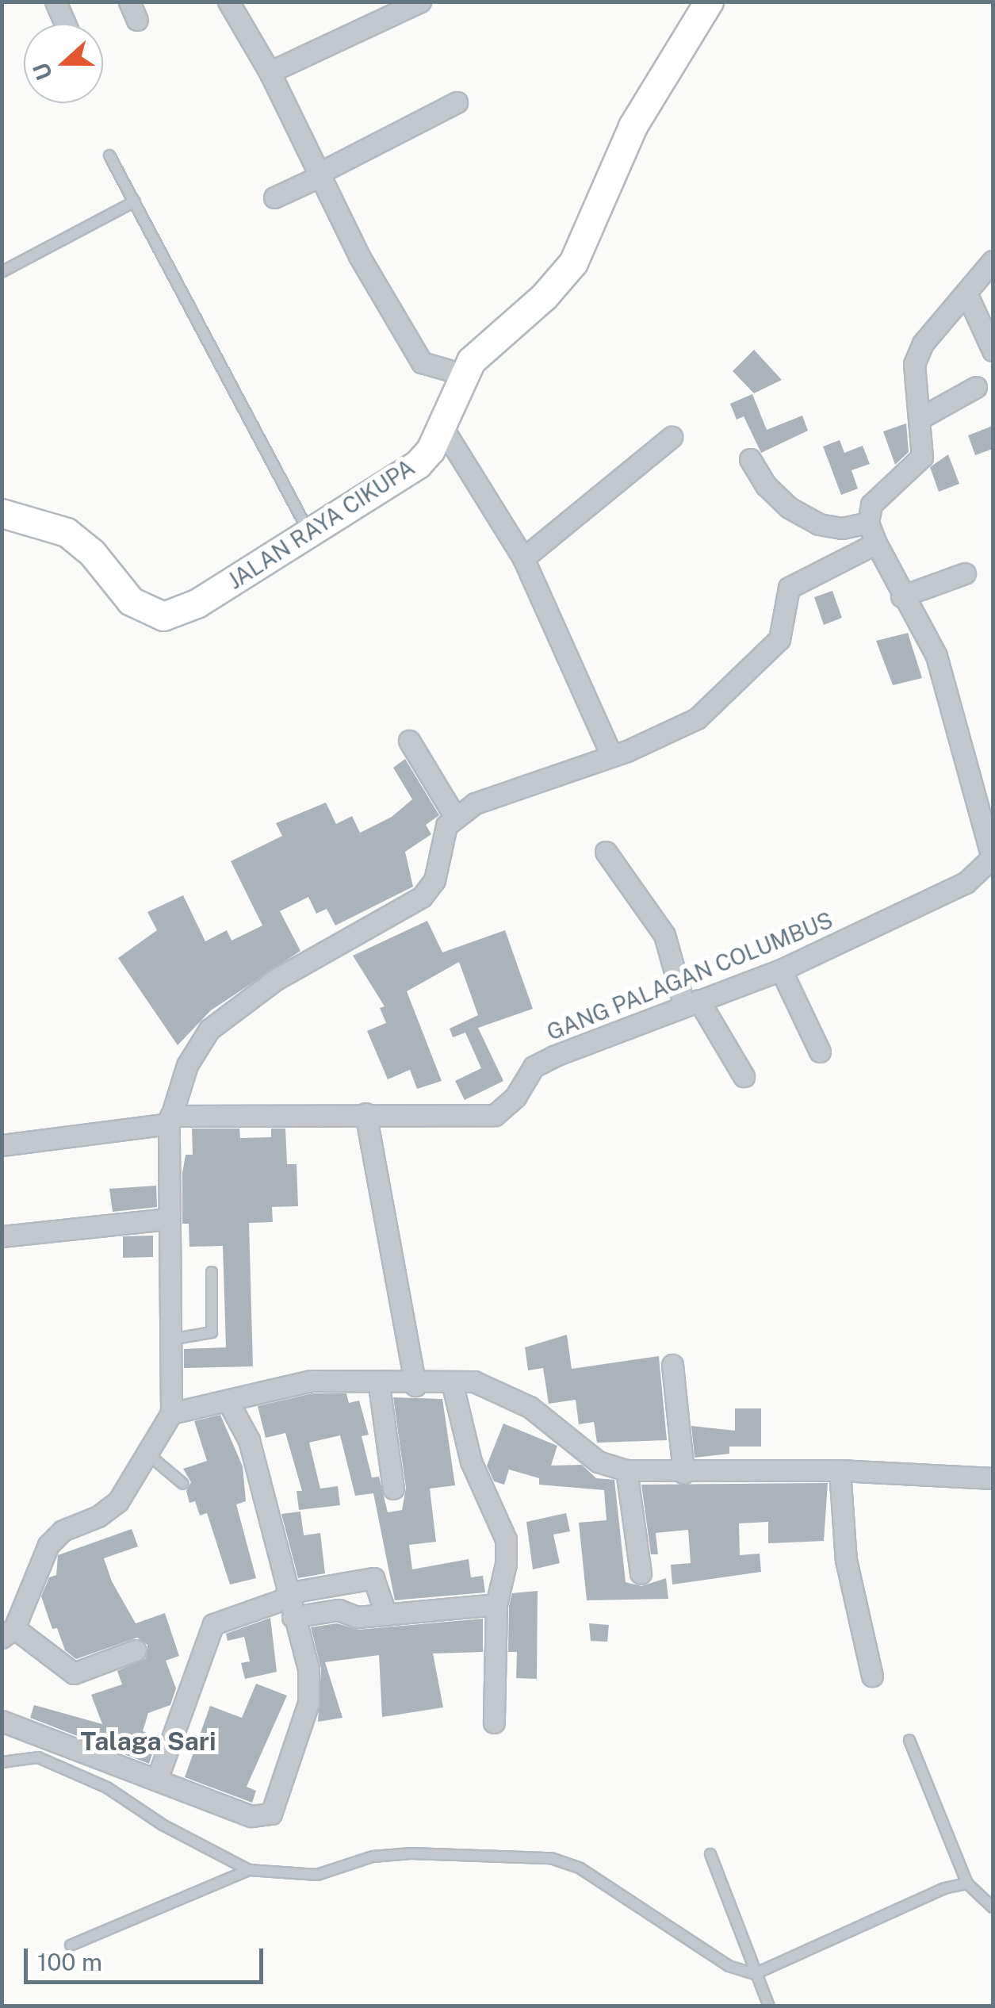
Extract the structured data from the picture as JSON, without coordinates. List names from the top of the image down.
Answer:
{
  "streets": {
    "main road": ["JALAN RAYA CIKUPA"],
    "street": ["GANG PALAGAN COLUMBUS"]
  },
  "districts": ["Talaga Sari"],
  "scale_bar": "100 m",
  "north": "left"
}
